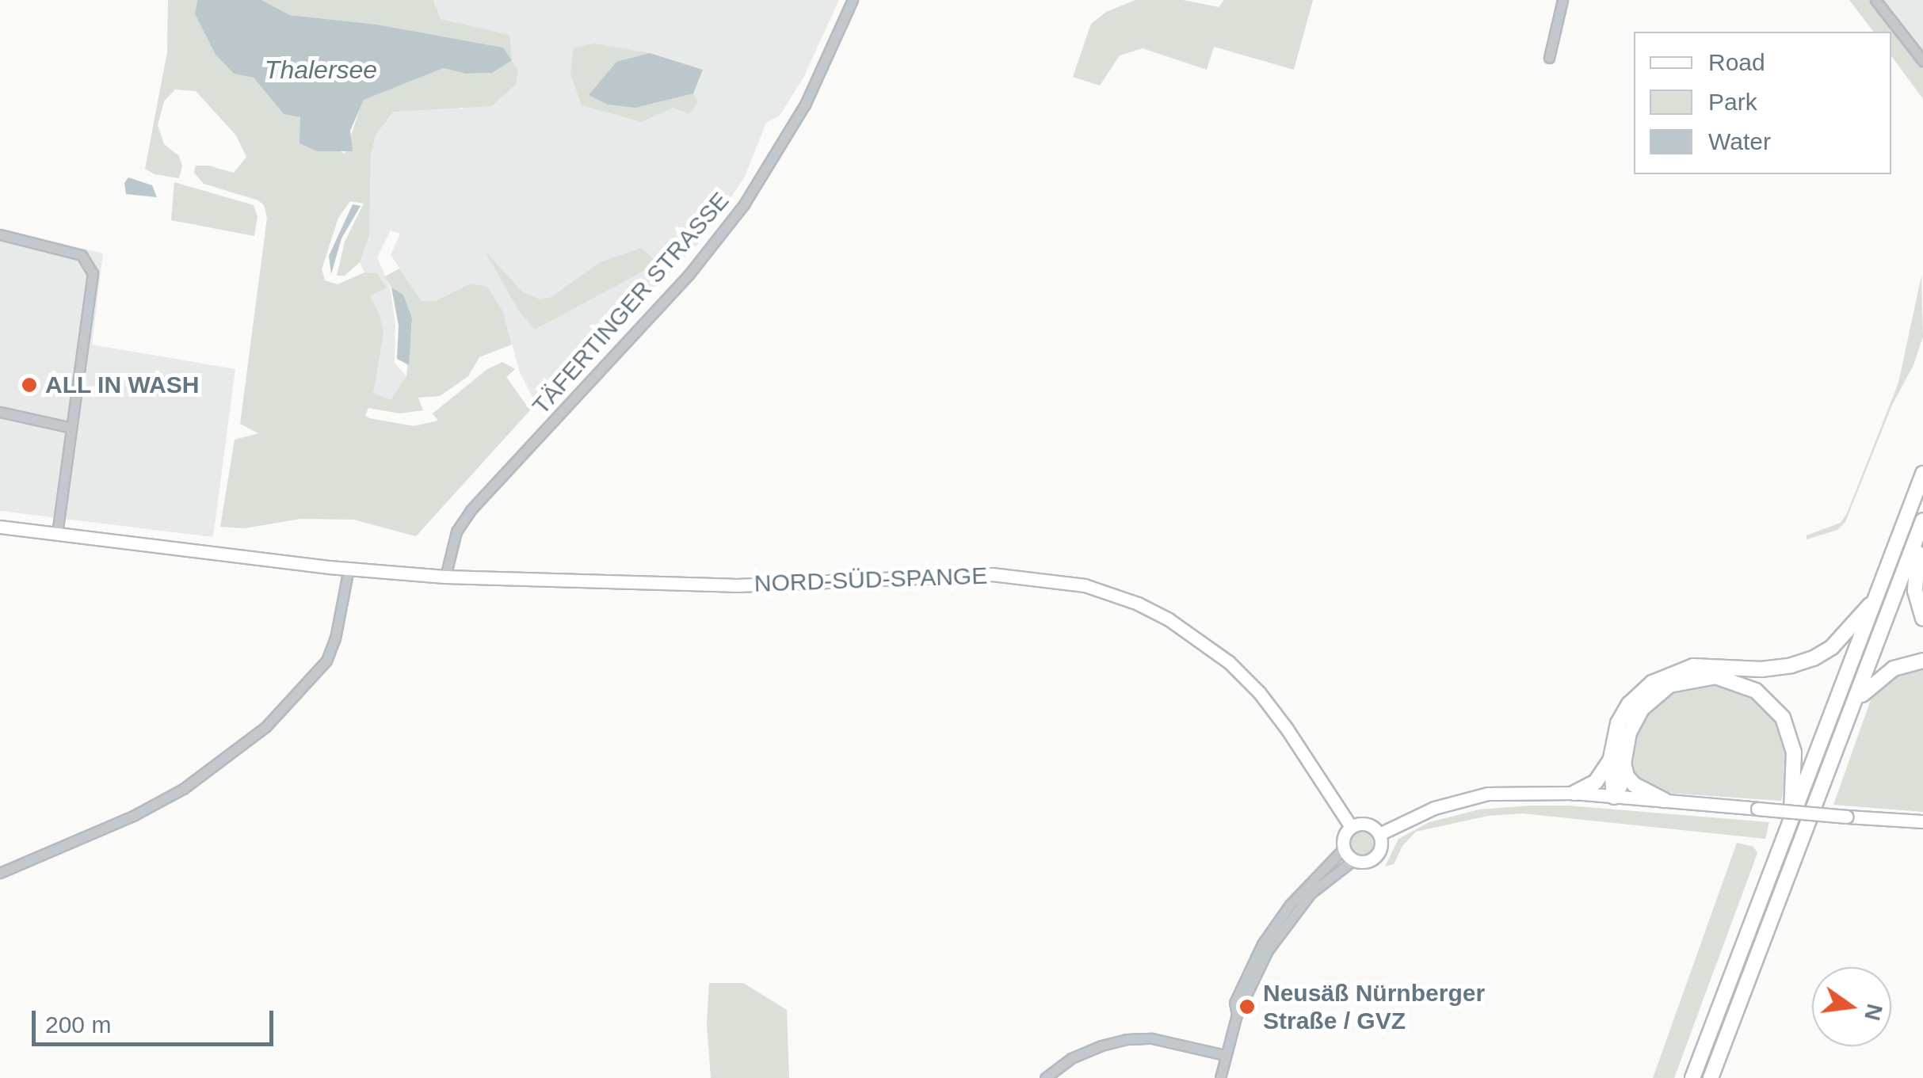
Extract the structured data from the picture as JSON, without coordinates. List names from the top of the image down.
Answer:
{
  "streets": {
    "main road": ["NORD-SÜD-SPANGE"],
    "street": ["TÄFERTINGER STRASSE"]
  },
  "crossings": [
    ["TÄFERTINGER STRASSE", "NORD-SÜD-SPANGE"]
  ],
  "water": ["Thalersee"],
  "places": ["ALL IN WASH", "Neusäß Nürnberger Straße / GVZ"],
  "legend": ["Road", "Park", "Water"],
  "scale_bar": "200 m",
  "north": "right"
}
